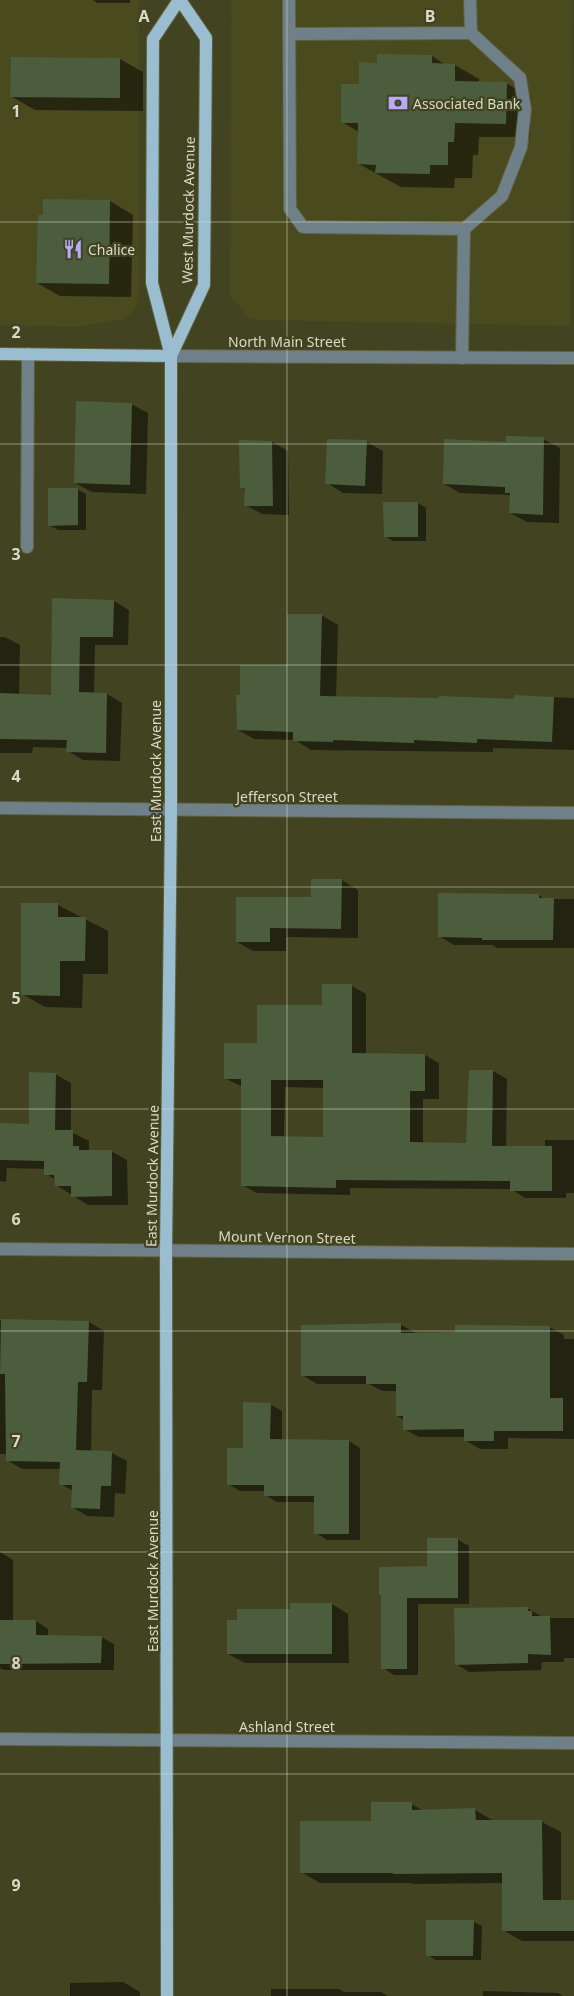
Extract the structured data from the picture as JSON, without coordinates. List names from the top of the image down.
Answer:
{
  "streets": {
    "main road": ["West Murdock Avenue", "North Main Street", "East Murdock Avenue"],
    "street": ["Jefferson Street", "Mount Vernon Street", "Ashland Street"]
  },
  "crossings": [
    ["West Murdock Avenue", "North Main Street"],
    ["West Murdock Avenue", "East Murdock Avenue"],
    ["North Main Street", "East Murdock Avenue"],
    ["East Murdock Avenue", "Jefferson Street"],
    ["East Murdock Avenue", "Mount Vernon Street"],
    ["East Murdock Avenue", "Ashland Street"]
  ],
  "places": {
    "bank": ["Associated Bank"],
    "restaurant": ["Chalice"]
  },
  "grid": {
    "columns": ["A", "B"],
    "rows": [
      "1",
      "2",
      "3",
      "4",
      "5",
      "6",
      "7",
      "8",
      "9"
    ]
  }
}
